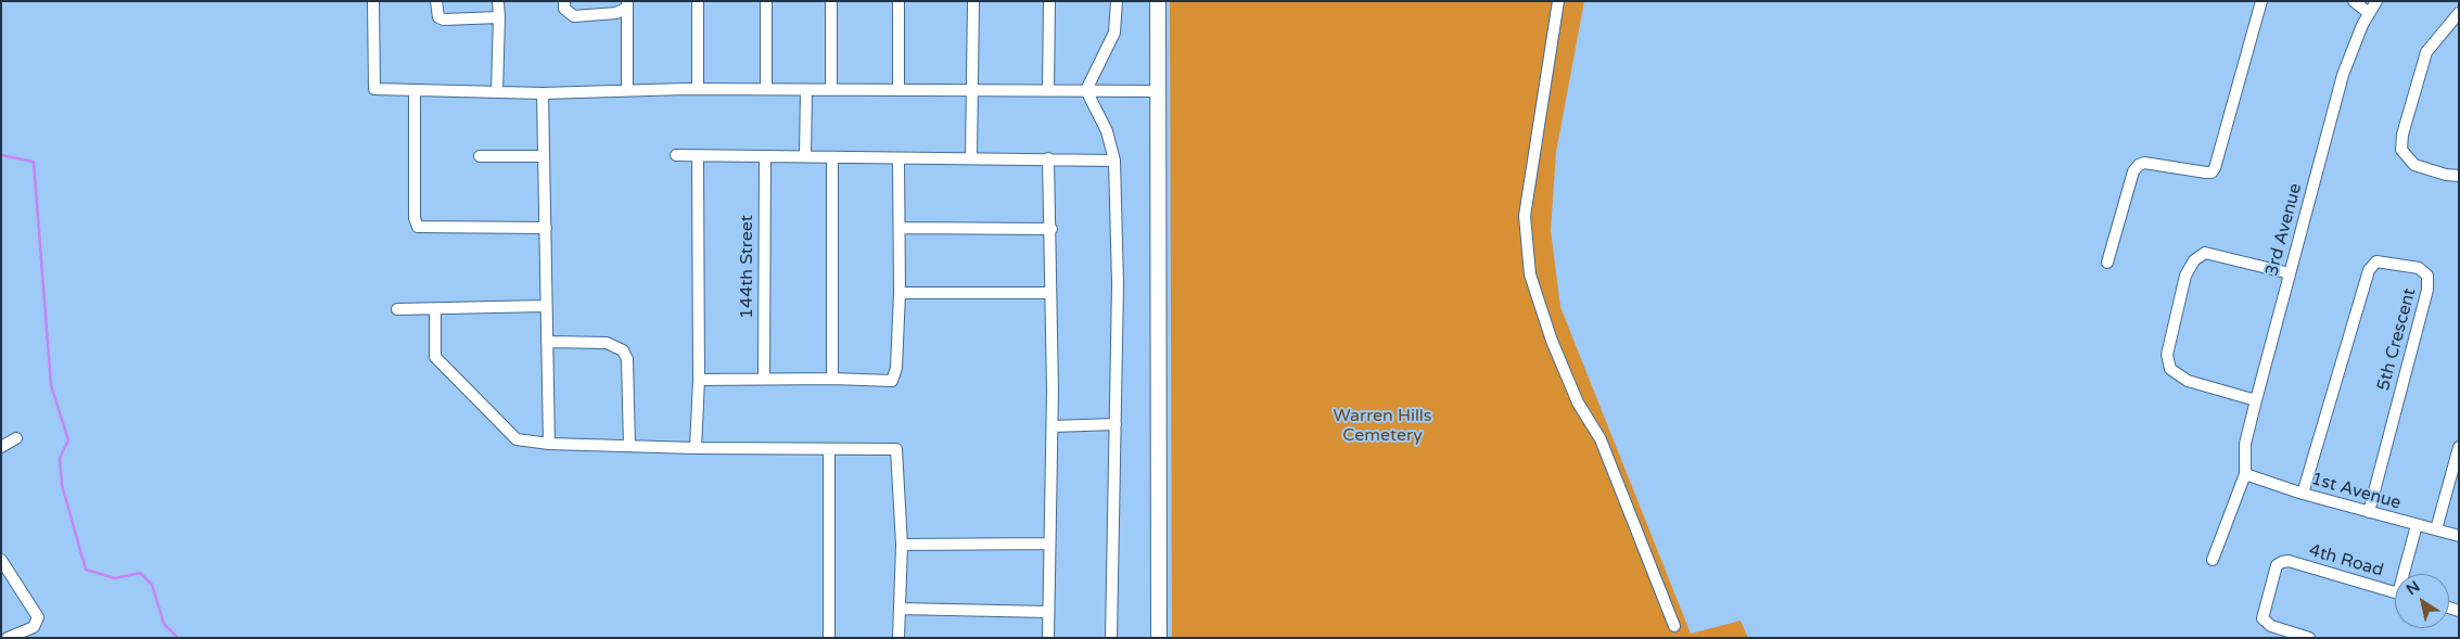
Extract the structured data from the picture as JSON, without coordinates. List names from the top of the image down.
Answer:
{
  "streets": {
    "street": [
      "3rd Avenue",
      "144th Street",
      "5th Crescent",
      "1st Avenue",
      "4th Road"
    ]
  },
  "crossings": [
    ["3rd Avenue", "1st Avenue"],
    ["5th Crescent", "1st Avenue"]
  ],
  "parks": ["Warren Hills Cemetery"],
  "north": "top left"
}
